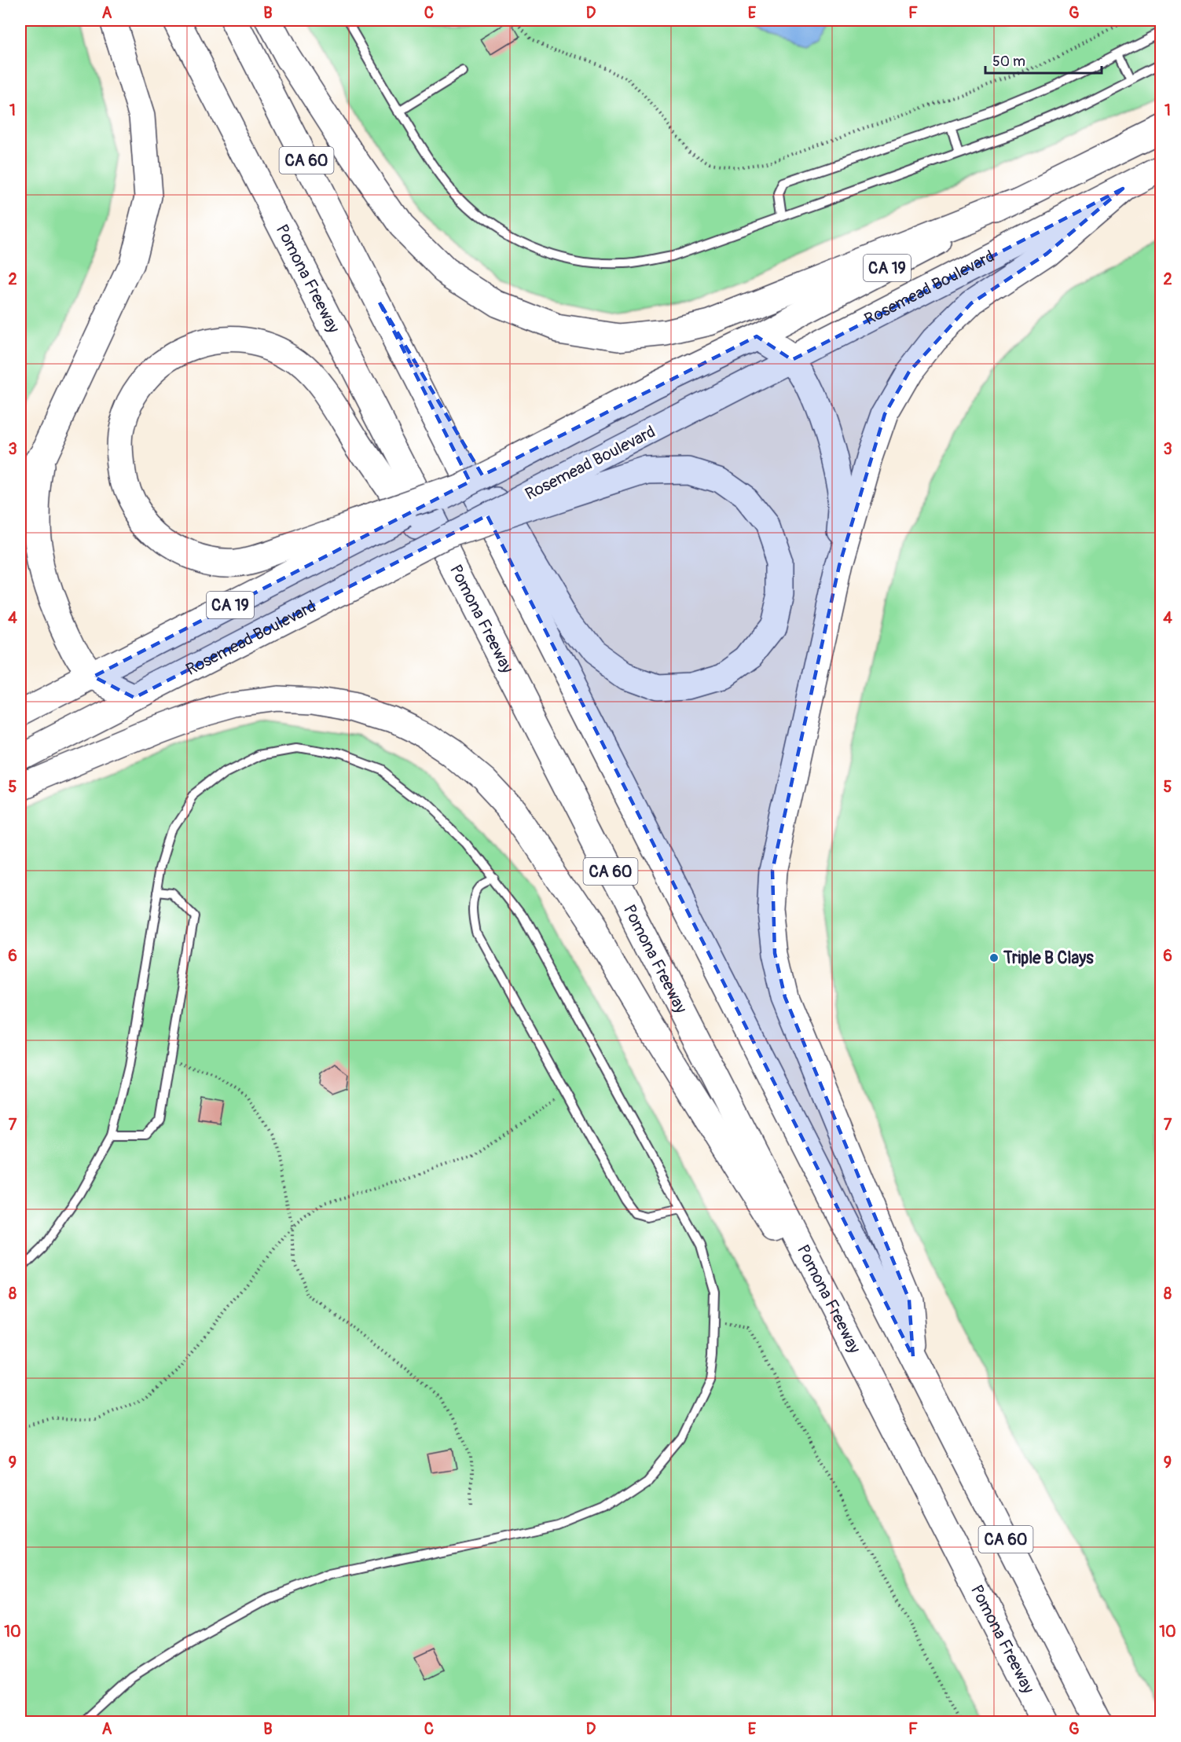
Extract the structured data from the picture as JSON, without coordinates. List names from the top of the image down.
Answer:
{
  "streets": {
    "main road": [
      "CA 60",
      "CA 19",
      "Pomona Freeway",
      "Rosemead Boulevard"
    ]
  },
  "places": ["Triple B Clays"],
  "scale_bar": "50 m",
  "grid": {
    "columns": [
      "A",
      "B",
      "C",
      "D",
      "E",
      "F",
      "G"
    ],
    "rows": [
      "1",
      "2",
      "3",
      "4",
      "5",
      "6",
      "7",
      "8",
      "9",
      "10"
    ]
  }
}
